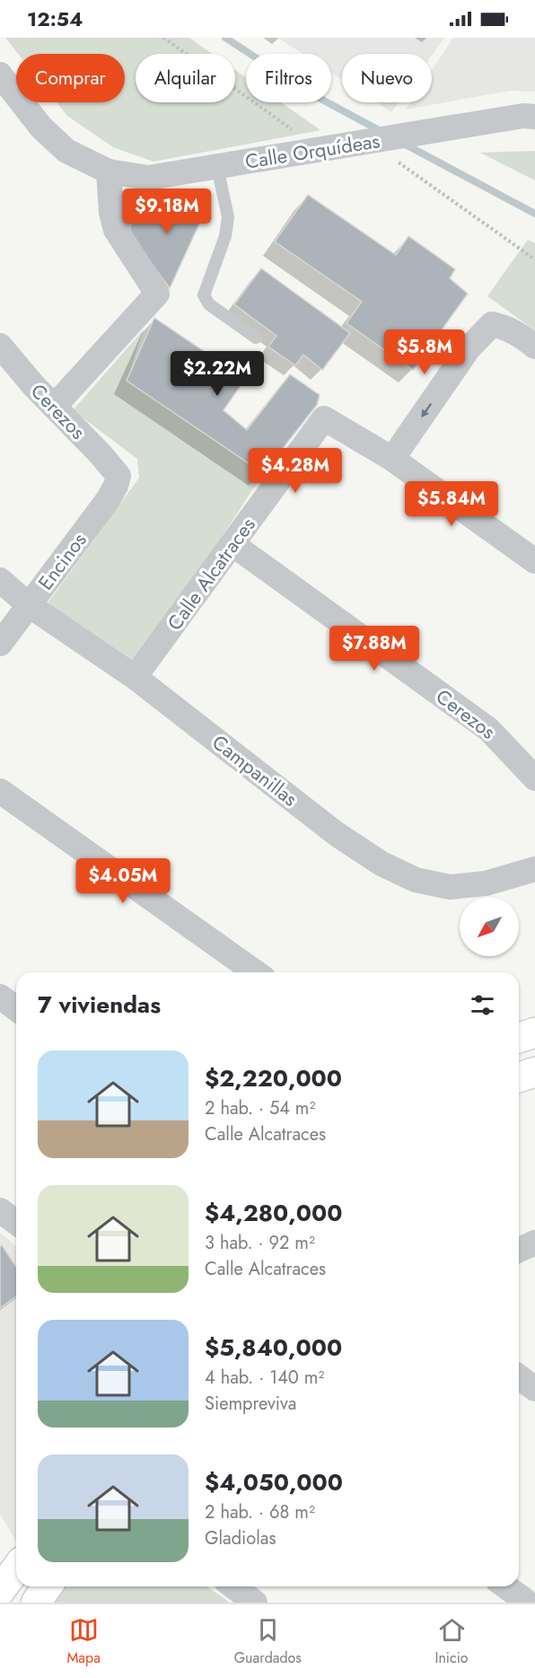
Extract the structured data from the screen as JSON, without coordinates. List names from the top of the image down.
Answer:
{
  "streets": {
    "street": [
      "Calle Orquídeas",
      "Cerezos",
      "Encinos",
      "Calle Alcatraces",
      "Campanillas"
    ]
  },
  "crossings": [
    ["Cerezos", "Encinos"],
    ["Cerezos", "Calle Alcatraces"],
    ["Encinos", "Campanillas"],
    ["Calle Alcatraces", "Campanillas"]
  ],
  "north": "bottom left",
  "page": {
    "status": "12:54",
    "chip": [
      "Comprar",
      "Alquilar",
      "Filtros",
      "Nuevo"
    ],
    "price": [
      "$9.18M",
      "$5.8M",
      "$2.22M",
      "$4.28M",
      "$5.84M",
      "$7.88M",
      "$4.05M"
    ],
    "heading": "7 viviendas",
    "list": [
      {
        "name": "$2,220,000",
        "note": "2 hab. · 54 m² · Calle Alcatraces"
      },
      {
        "name": "$4,280,000",
        "note": "3 hab. · 92 m² · Calle Alcatraces"
      },
      {
        "name": "$5,840,000",
        "note": "4 hab. · 140 m² · Siempreviva"
      },
      {
        "name": "$4,050,000",
        "note": "2 hab. · 68 m² · Gladiolas"
      }
    ],
    "tabs": ["Mapa", "Guardados", "Inicio"]
  }
}
